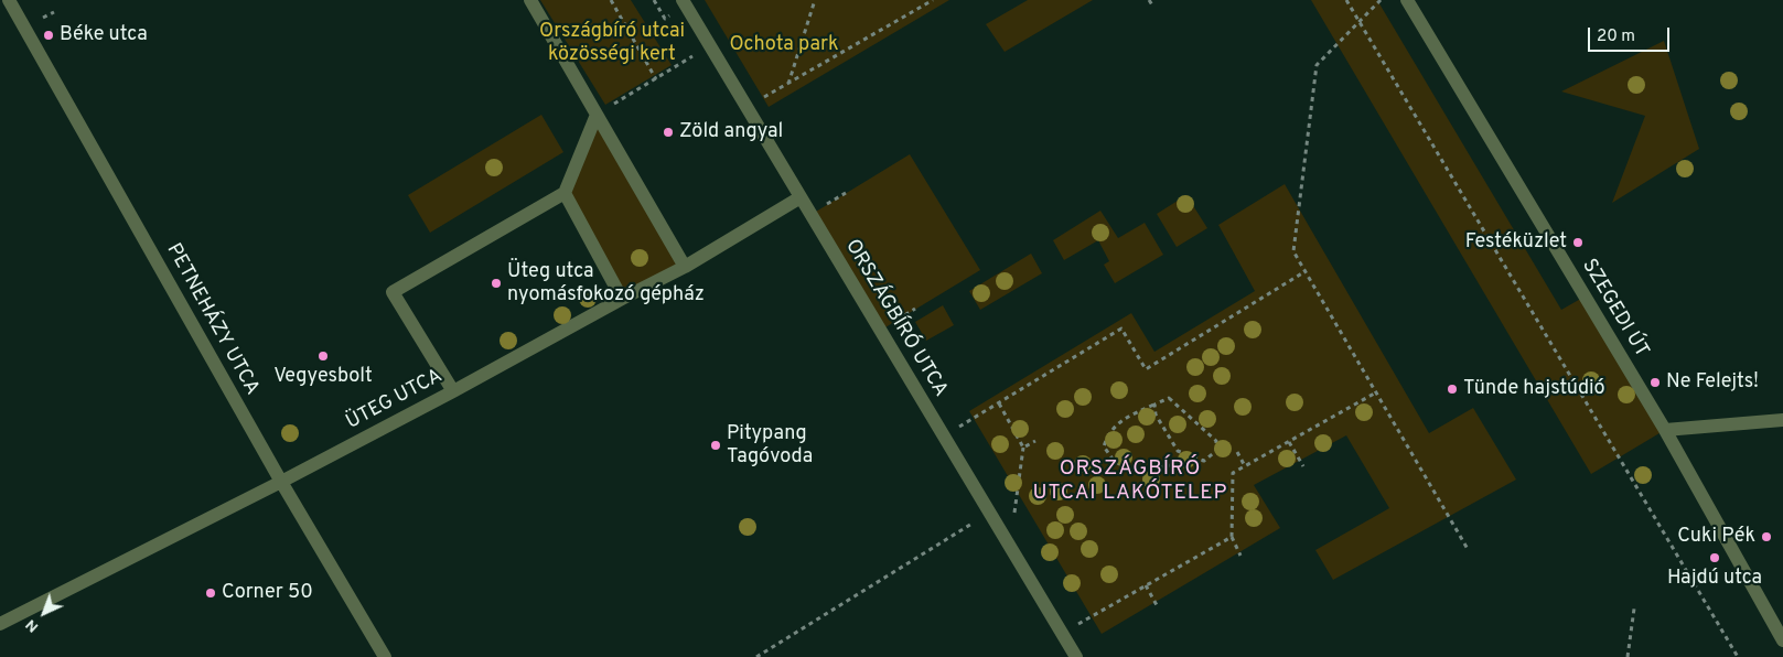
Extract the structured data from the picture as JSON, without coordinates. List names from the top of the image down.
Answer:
{
  "streets": {
    "street": [
      "SZEGEDI ÚT",
      "ORSZÁGBÍRÓ UTCA",
      "PETNEHÁZY UTCA",
      "ÜTEG UTCA"
    ]
  },
  "crossings": [
    ["ORSZÁGBÍRÓ UTCA", "ÜTEG UTCA"],
    ["PETNEHÁZY UTCA", "ÜTEG UTCA"]
  ],
  "districts": ["ORSZÁGBÍRÓ UTCAI LAKÓTELEP"],
  "parks": ["Országbíró utcai közösségi kert", "Ochota park"],
  "places": [
    "Béke utca",
    "Zöld angyal",
    "Festéküzlet",
    "Üteg utca nyomásfokozó gépház",
    "Vegyesbolt",
    "Ne Felejts!",
    "Tünde hajstúdió",
    "Pitypang Tagóvoda",
    "Cuki Pék",
    "Hajdú utca",
    "Corner 50"
  ],
  "scale_bar": "20 m",
  "north": "bottom left"
}
